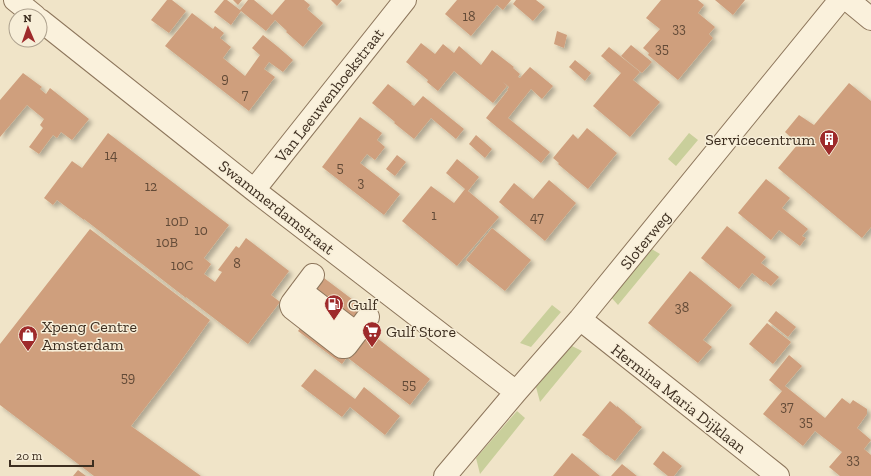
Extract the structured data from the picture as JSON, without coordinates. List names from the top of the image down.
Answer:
{
  "streets": {
    "street": [
      "Van Leeuwenhoekstraat",
      "Swammerdamstraat",
      "Sloterweg",
      "Hermina Maria Dijklaan"
    ]
  },
  "crossings": [
    ["Van Leeuwenhoekstraat", "Swammerdamstraat"],
    ["Swammerdamstraat", "Sloterweg"],
    ["Sloterweg", "Hermina Maria Dijklaan"]
  ],
  "places": {
    "building": ["Servicecentrum"],
    "fuel station": ["Gulf"],
    "supermarket": ["Gulf Store"],
    "shop": ["Xpeng Centre Amsterdam"]
  },
  "house_numbers": [
    "18",
    "33",
    "35",
    "9",
    "7",
    "14",
    "5",
    "3",
    "12",
    "1",
    "47",
    "10D",
    "10",
    "10B",
    "8",
    "10C",
    "38",
    "59",
    "55",
    "37",
    "35",
    "33"
  ],
  "scale_bar": "20 m",
  "north": "top"
}
